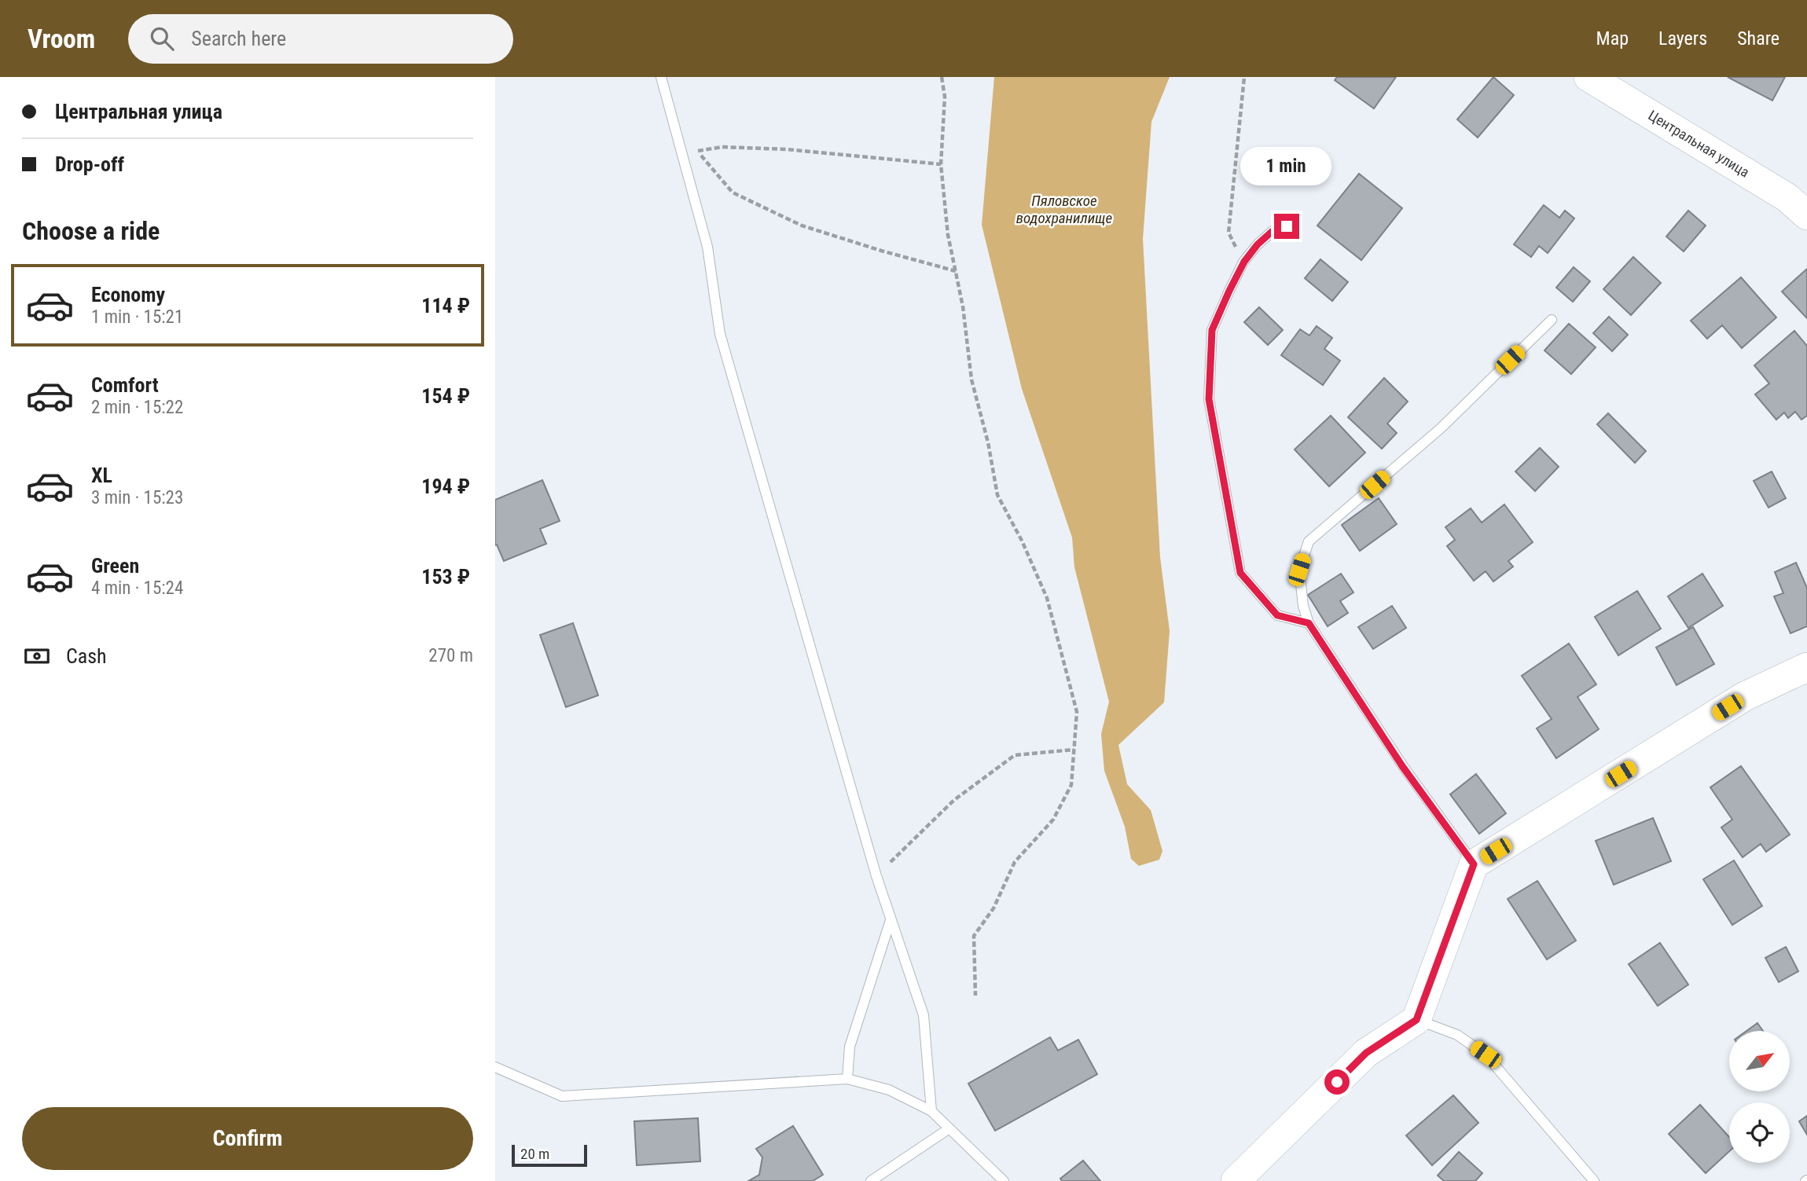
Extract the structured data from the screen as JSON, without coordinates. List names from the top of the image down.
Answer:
{
  "streets": {
    "street": ["Центральная улица"]
  },
  "water": ["Пяловское водохранилище"],
  "scale_bar": "20 m",
  "north": "top right",
  "page": {
    "header": "Vroom",
    "search": "Search here",
    "nav": ["Map", "Layers", "Share"],
    "banner": ["Центральная улица", "Drop-off"],
    "bubble": "1 min",
    "heading": "Choose a ride",
    "list": [
      {
        "name": "Economy",
        "note": "1 min · 15:21",
        "value": "114 ₽"
      },
      {
        "name": "Comfort",
        "note": "2 min · 15:22",
        "value": "154 ₽"
      },
      {
        "name": "XL",
        "note": "3 min · 15:23",
        "value": "194 ₽"
      },
      {
        "name": "Green",
        "note": "4 min · 15:24",
        "value": "153 ₽"
      }
    ],
    "pay": ["Cash", "270 m"],
    "buttons": "Confirm",
    "scale": "20 m"
  }
}
